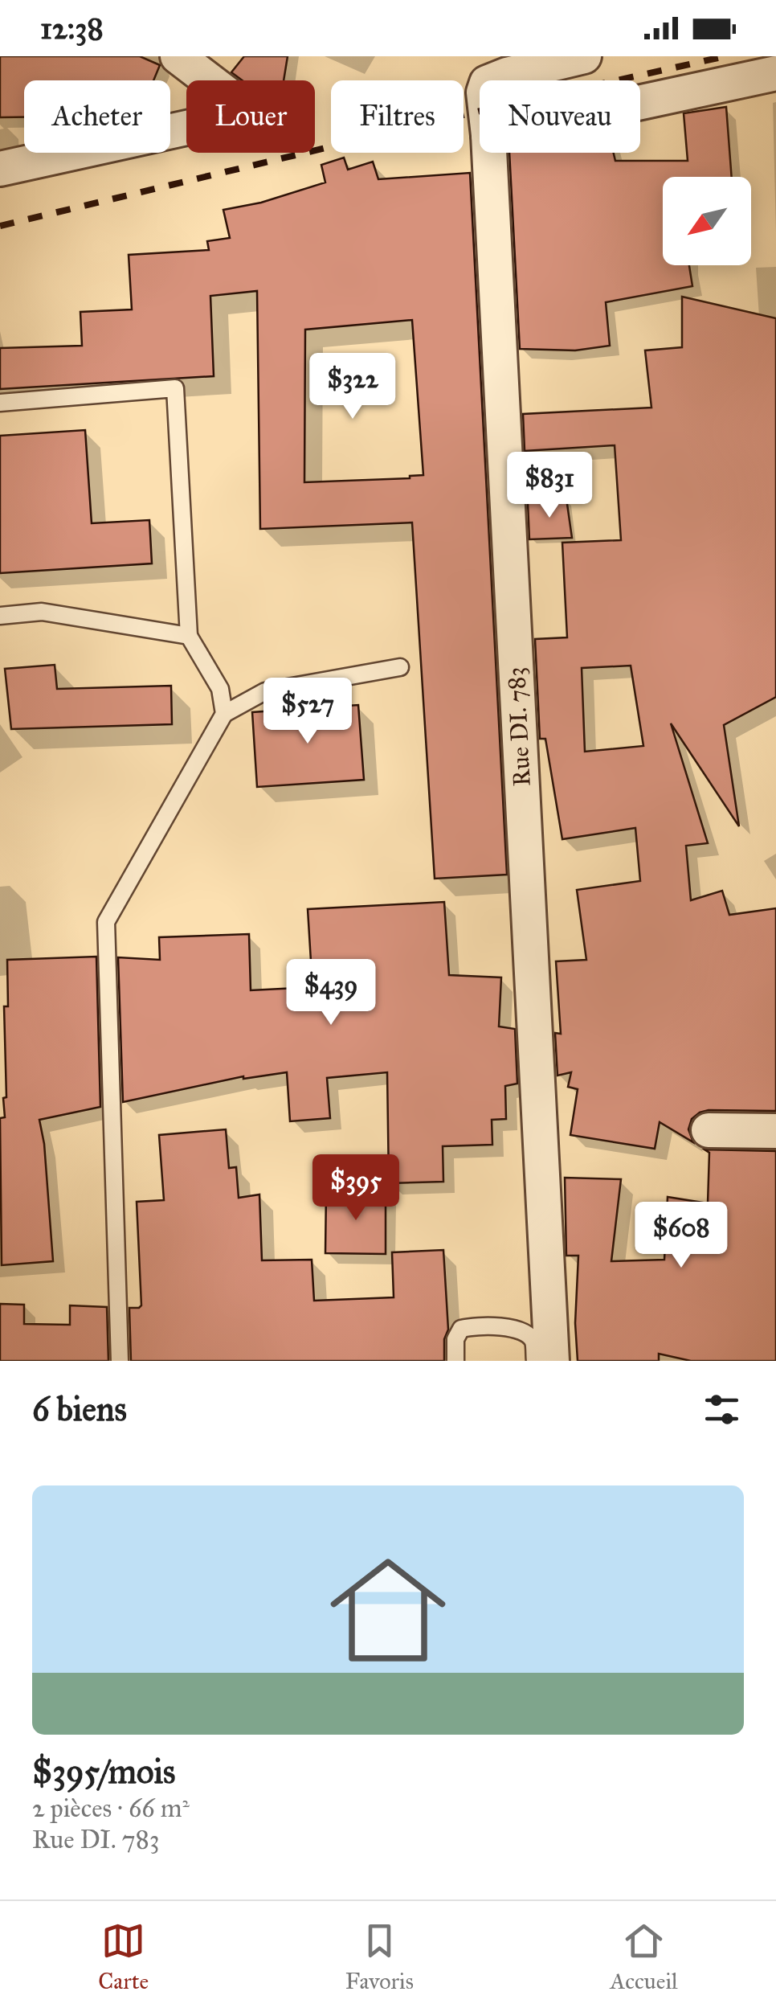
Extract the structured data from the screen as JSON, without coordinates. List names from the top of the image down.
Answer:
{
  "streets": {
    "street": ["Rue DI. 783"]
  },
  "north": "bottom left",
  "page": {
    "status": "12:38",
    "chip": [
      "Acheter",
      "Louer",
      "Filtres",
      "Nouveau"
    ],
    "price": [
      "$322",
      "$831",
      "$527",
      "$439",
      "$395",
      "$608"
    ],
    "heading": "6 biens",
    "list": [
      {
        "name": "$395/mois",
        "note": "2 pièces · 66 m² · Rue DI. 783"
      }
    ],
    "tabs": ["Carte", "Favoris", "Accueil"]
  }
}
